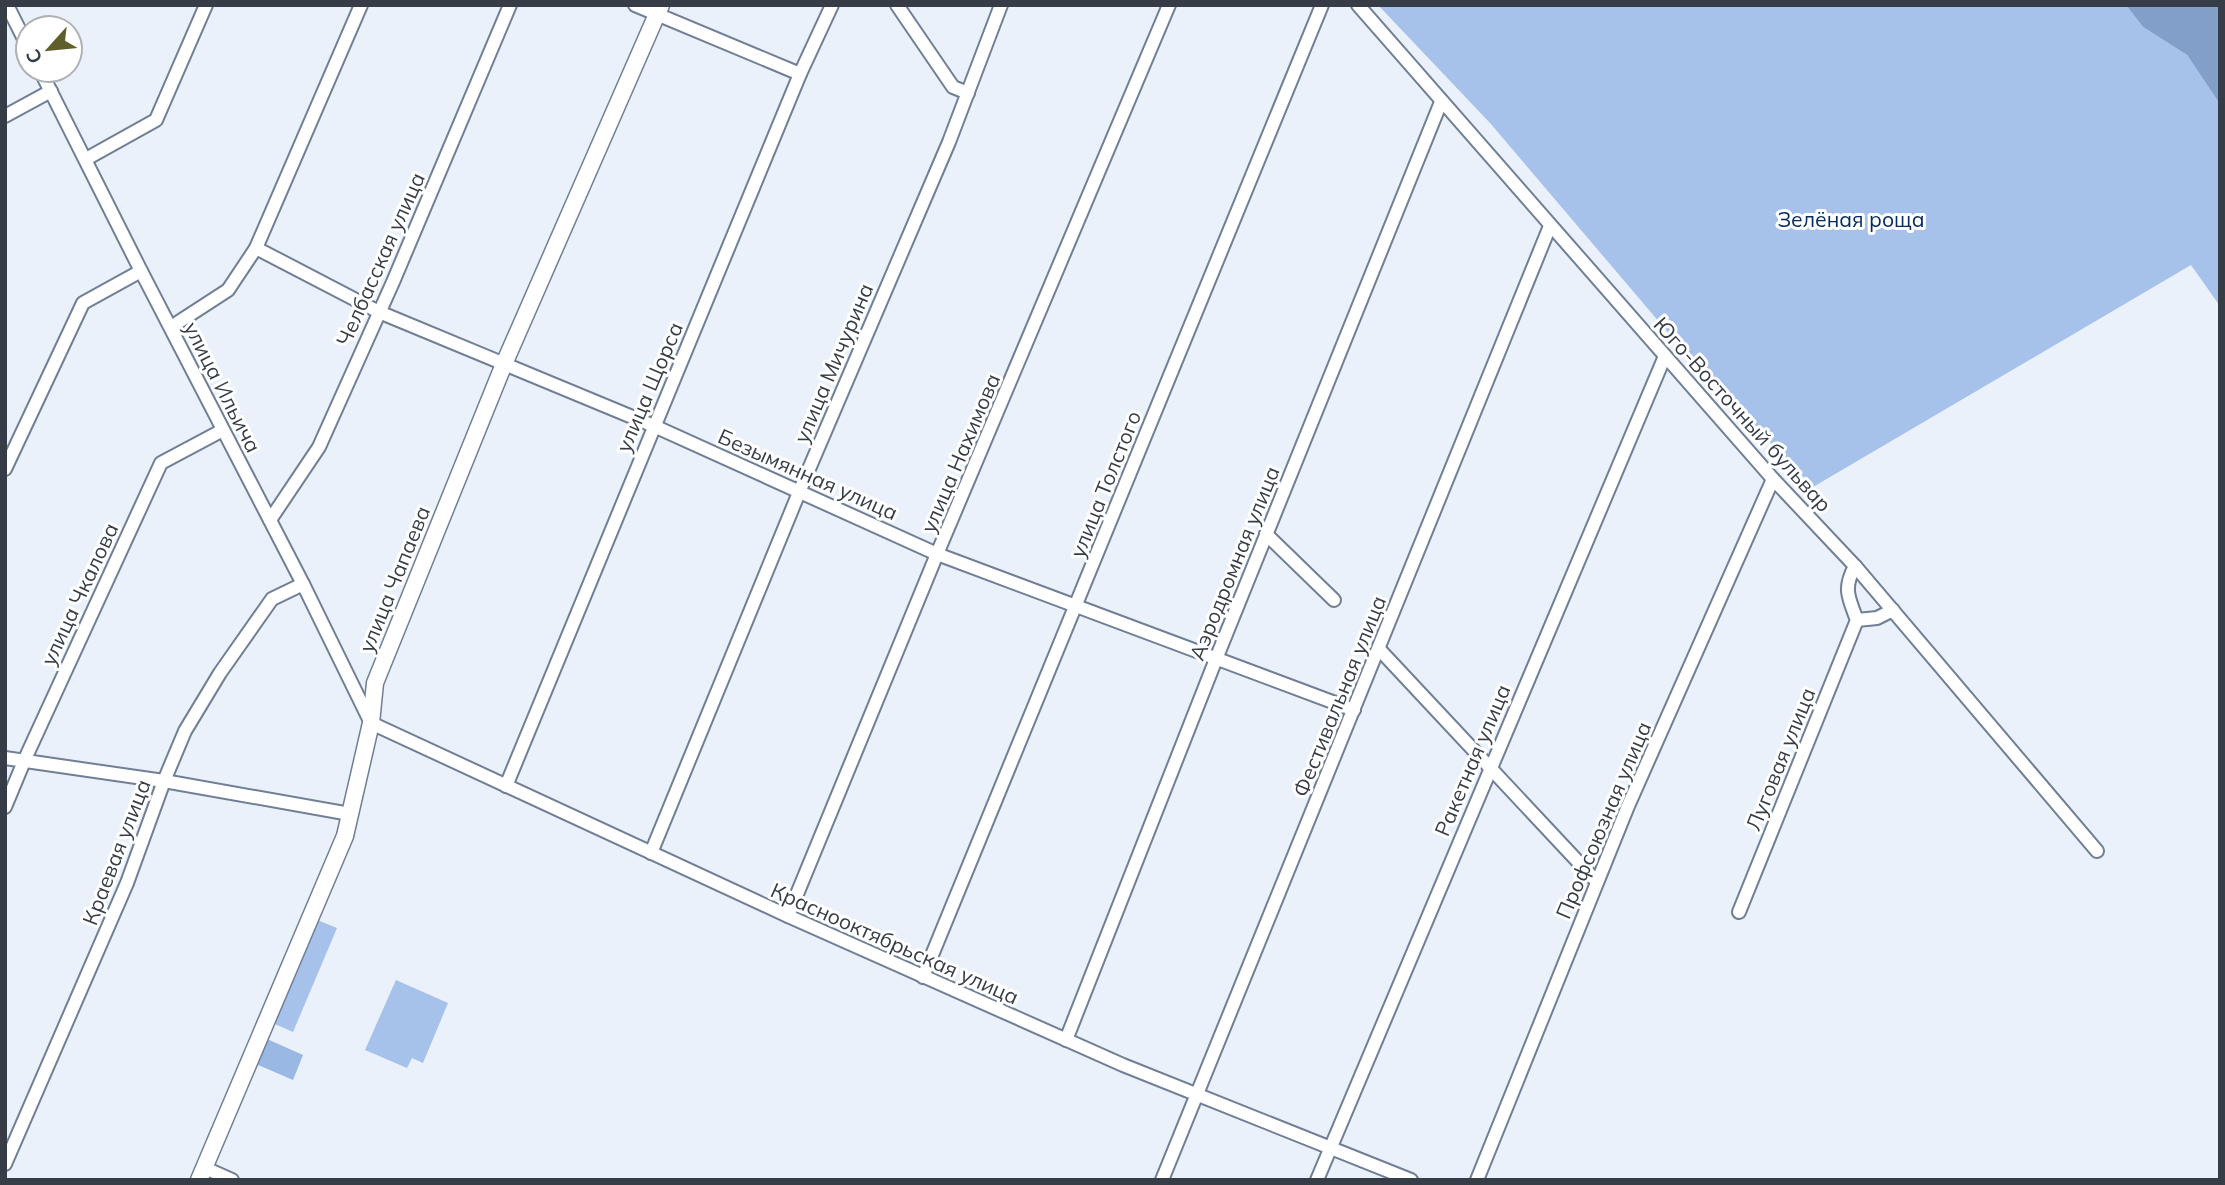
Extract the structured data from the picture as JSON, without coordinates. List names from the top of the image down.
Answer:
{
  "streets": {
    "main road": ["улица Чапаева"],
    "street": [
      "Челбасская улица",
      "улица Мичурина",
      "улица Ильича",
      "улица Щорса",
      "Юго-Восточный бульвар",
      "улица Нахимова",
      "Безымянная улица",
      "улица Толстого",
      "Аэродромная улица",
      "улица Чкалова",
      "Фестивальная улица",
      "Луговая улица",
      "Ракетная улица",
      "Профсоюзная улица",
      "Краевая улица",
      "Краснооктябрьская улица"
    ]
  },
  "crossings": [
    ["Челбасская улица", "улица Ильича"],
    ["Челбасская улица", "Безымянная улица"],
    ["улица Мичурина", "Безымянная улица"],
    ["улица Мичурина", "Краснооктябрьская улица"],
    ["улица Ильича", "улица Чапаева"],
    ["улица Ильича", "улица Чкалова"],
    ["улица Ильича", "Краевая улица"],
    ["улица Ильича", "Краснооктябрьская улица"],
    ["улица Щорса", "Безымянная улица"],
    ["улица Щорса", "Краснооктябрьская улица"],
    ["Юго-Восточный бульвар", "Аэродромная улица"],
    ["Юго-Восточный бульвар", "Фестивальная улица"],
    ["Юго-Восточный бульвар", "Ракетная улица"],
    ["Юго-Восточный бульвар", "Профсоюзная улица"],
    ["улица Нахимова", "Безымянная улица"],
    ["улица Нахимова", "Краснооктябрьская улица"],
    ["Безымянная улица", "улица Толстого"],
    ["Безымянная улица", "Аэродромная улица"],
    ["Безымянная улица", "улица Чапаева"],
    ["Безымянная улица", "Фестивальная улица"],
    ["улица Толстого", "Краснооктябрьская улица"],
    ["Аэродромная улица", "Краснооктябрьская улица"],
    ["улица Чапаева", "Краснооктябрьская улица"],
    ["Фестивальная улица", "Краснооктябрьская улица"],
    ["Ракетная улица", "Краснооктябрьская улица"]
  ],
  "parks": ["Зелёная роща"],
  "north": "bottom left"
}
